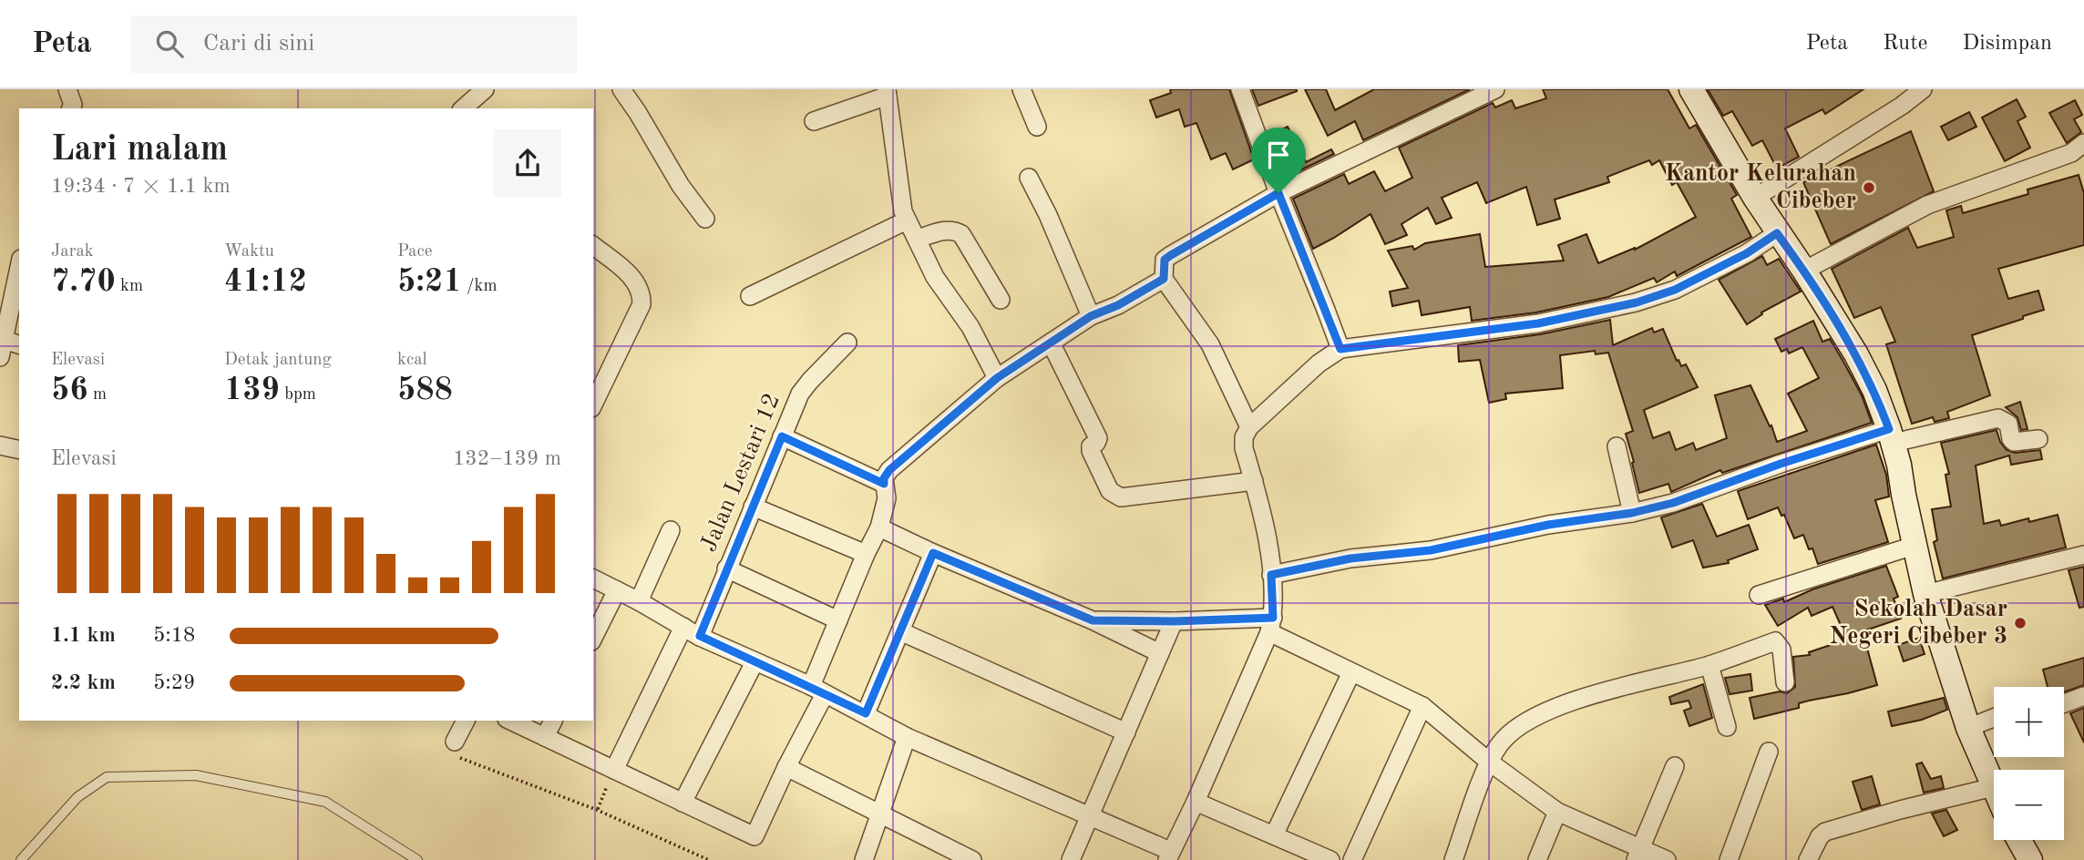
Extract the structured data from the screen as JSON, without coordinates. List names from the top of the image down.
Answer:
{
  "streets": {
    "street": ["Jalan Lestari 12"]
  },
  "places": ["Kantor Kelurahan Cibeber", "Sekolah Dasar Negeri Cibeber 3"],
  "page": {
    "header": "Peta",
    "search": "Cari di sini",
    "nav": ["Peta", "Rute", "Disimpan"],
    "heading": ["Lari malam", "19:34 · 7 × 1.1 km"],
    "stats": [
      ["Jarak", "7.70 km"],
      ["Waktu", "41:12"],
      ["Pace", "5:21 /km"],
      ["Elevasi", "56 m"],
      ["Detak jantung", "139 bpm"],
      ["kcal", "588"]
    ],
    "chart": ["Elevasi", "132–139 m"],
    "list": [
      {
        "name": "1.1 km",
        "note": "5:18"
      },
      {
        "name": "2.2 km",
        "note": "5:29"
      }
    ],
    "map_buttons": ["+", "−"]
  }
}
